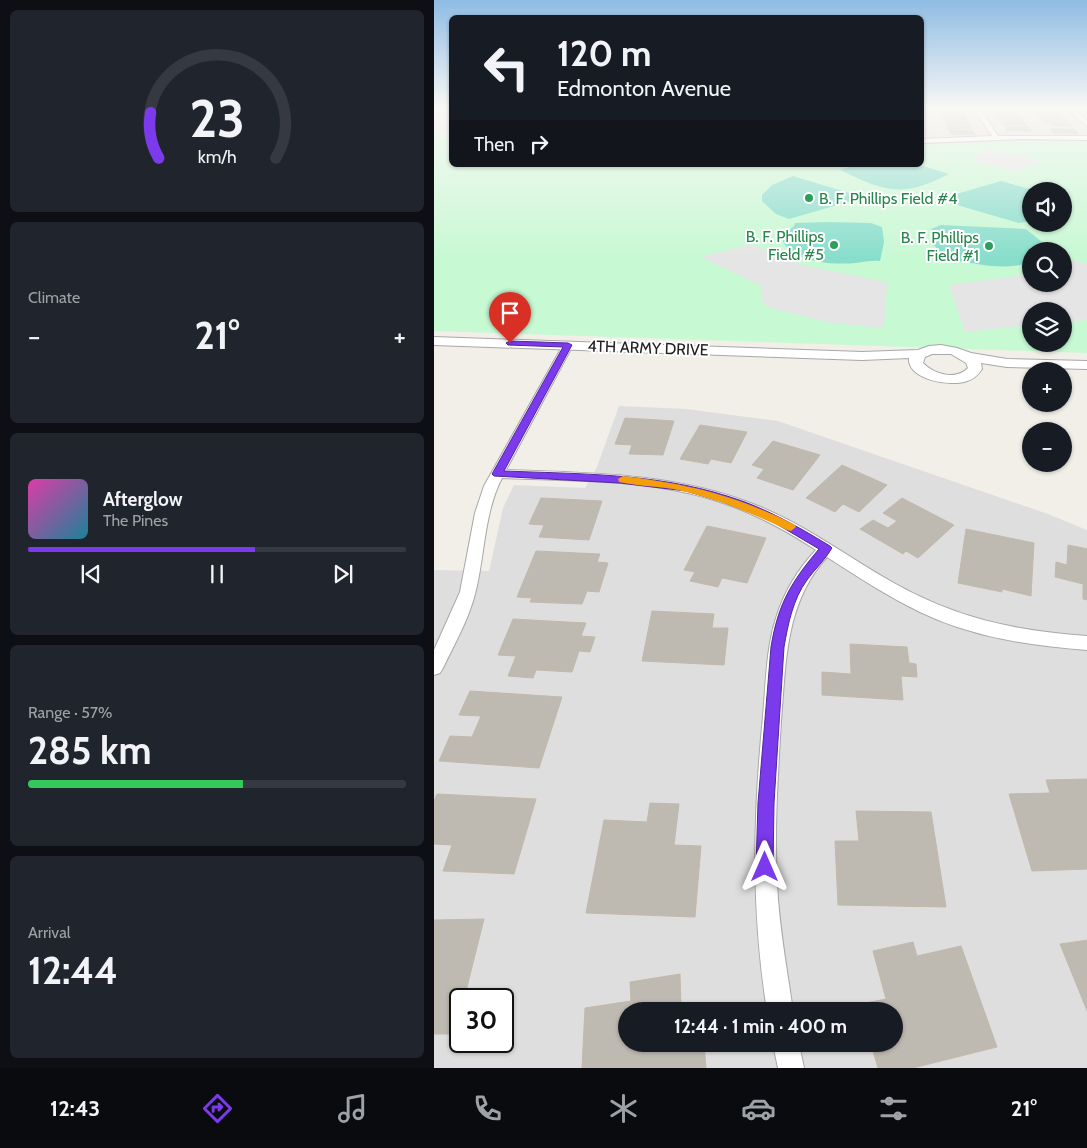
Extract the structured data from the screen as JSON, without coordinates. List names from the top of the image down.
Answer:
{
  "streets": {
    "street": ["4TH ARMY DRIVE"]
  },
  "places": ["B. F. Phillips Field #4", "B. F. Phillips Field #5", "B. F. Phillips Field #1"],
  "page": {
    "turn": ["120 m", "Edmonton Avenue"],
    "then": "Then",
    "map_buttons": ["+", "−"],
    "tile": [
      "Climate",
      ["Range · 57%", "285 km"],
      ["Arrival", "12:44"]
    ],
    "heat": ["−", "21°", "+"],
    "song": ["Afterglow", "The Pines"],
    "limit": "30",
    "trip": "12:44 · 1 min · 400 m",
    "tabs": ["12:43", "21°"],
    "gauge": ["23", "km/h"]
  }
}
